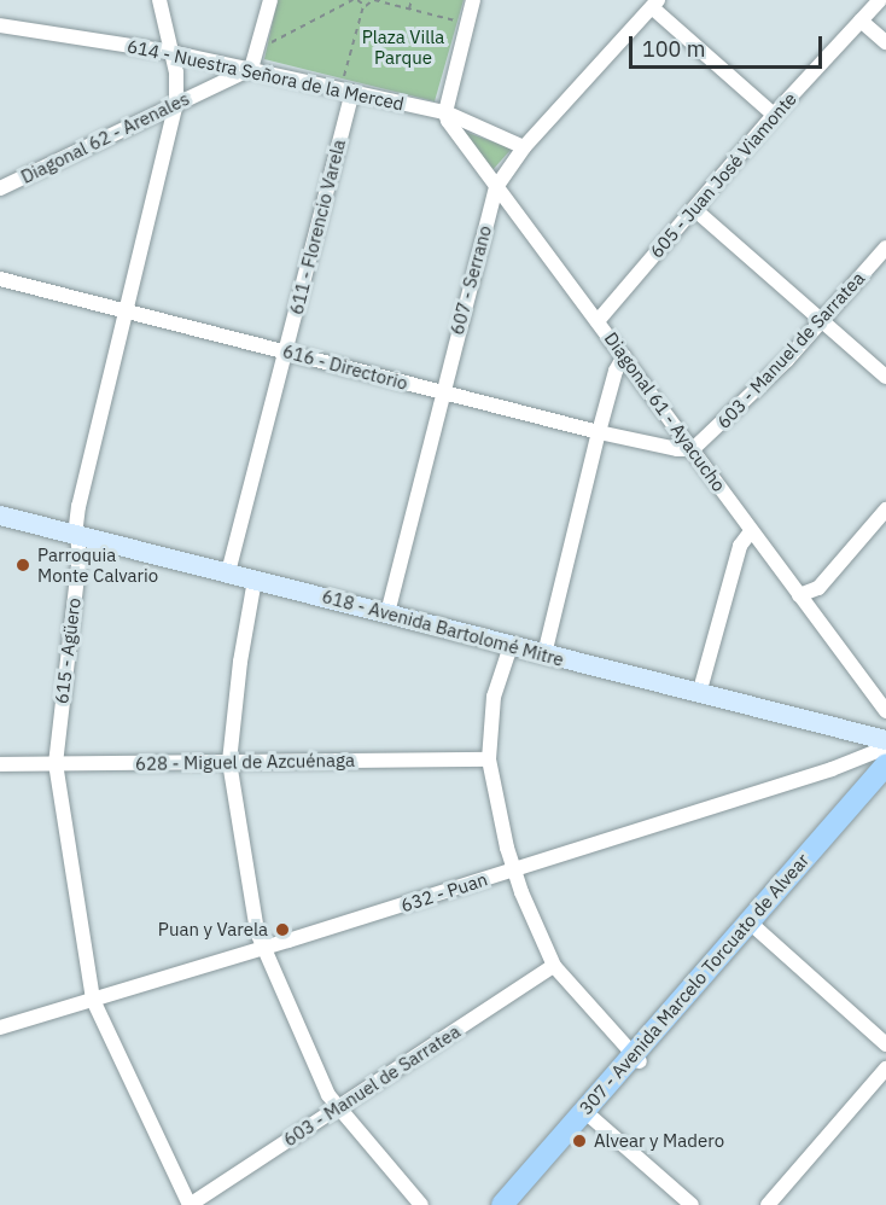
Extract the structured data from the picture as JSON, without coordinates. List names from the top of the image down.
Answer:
{
  "streets": {
    "main road": ["618 - Avenida Bartolomé Mitre", "307 - Avenida Marcelo Torcuato de Alvear"],
    "street": [
      "614 - Nuestra Señora de la Merced",
      "Diagonal 62 - Arenales",
      "605 - Juan José Viamonte",
      "611 - Florencio Varela",
      "607 - Serrano",
      "603 - Manuel de Sarratea",
      "616 - Directorio",
      "Diagonal 61 - Ayacucho",
      "615 - Agüero",
      "628 - Miguel de Azcuénaga",
      "632 - Puan"
    ]
  },
  "crossings": [
    ["614 - Nuestra Señora de la Merced", "Diagonal 62 - Arenales"],
    ["614 - Nuestra Señora de la Merced", "611 - Florencio Varela"],
    ["614 - Nuestra Señora de la Merced", "607 - Serrano"],
    ["614 - Nuestra Señora de la Merced", "Diagonal 61 - Ayacucho"],
    ["614 - Nuestra Señora de la Merced", "615 - Agüero"],
    ["Diagonal 62 - Arenales", "615 - Agüero"],
    ["605 - Juan José Viamonte", "Diagonal 61 - Ayacucho"],
    ["611 - Florencio Varela", "616 - Directorio"],
    ["611 - Florencio Varela", "618 - Avenida Bartolomé Mitre"],
    ["607 - Serrano", "616 - Directorio"],
    ["607 - Serrano", "Diagonal 61 - Ayacucho"],
    ["607 - Serrano", "618 - Avenida Bartolomé Mitre"],
    ["603 - Manuel de Sarratea", "616 - Directorio"],
    ["603 - Manuel de Sarratea", "Diagonal 61 - Ayacucho"],
    ["603 - Manuel de Sarratea", "615 - Agüero"],
    ["616 - Directorio", "Diagonal 61 - Ayacucho"],
    ["616 - Directorio", "615 - Agüero"],
    ["618 - Avenida Bartolomé Mitre", "615 - Agüero"],
    ["615 - Agüero", "628 - Miguel de Azcuénaga"],
    ["615 - Agüero", "632 - Puan"]
  ],
  "parks": ["Plaza Villa Parque"],
  "places": ["Parroquia Monte Calvario", "Puan y Varela", "Alvear y Madero"],
  "scale_bar": "100 m"
}
